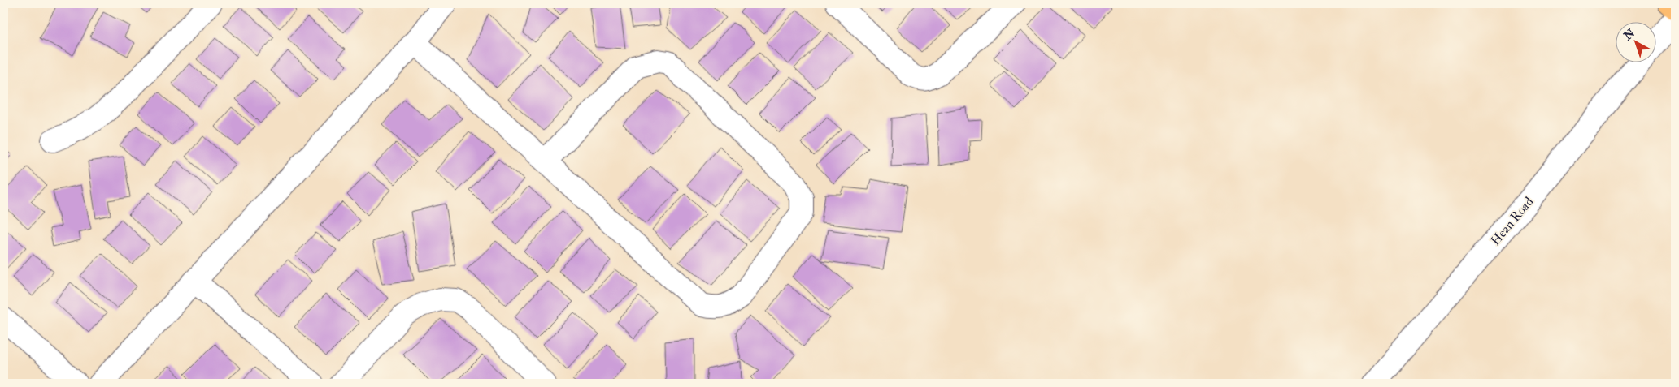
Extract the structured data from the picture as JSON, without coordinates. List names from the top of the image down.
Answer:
{
  "streets": {
    "street": ["Hean Road"]
  },
  "north": "top left"
}
